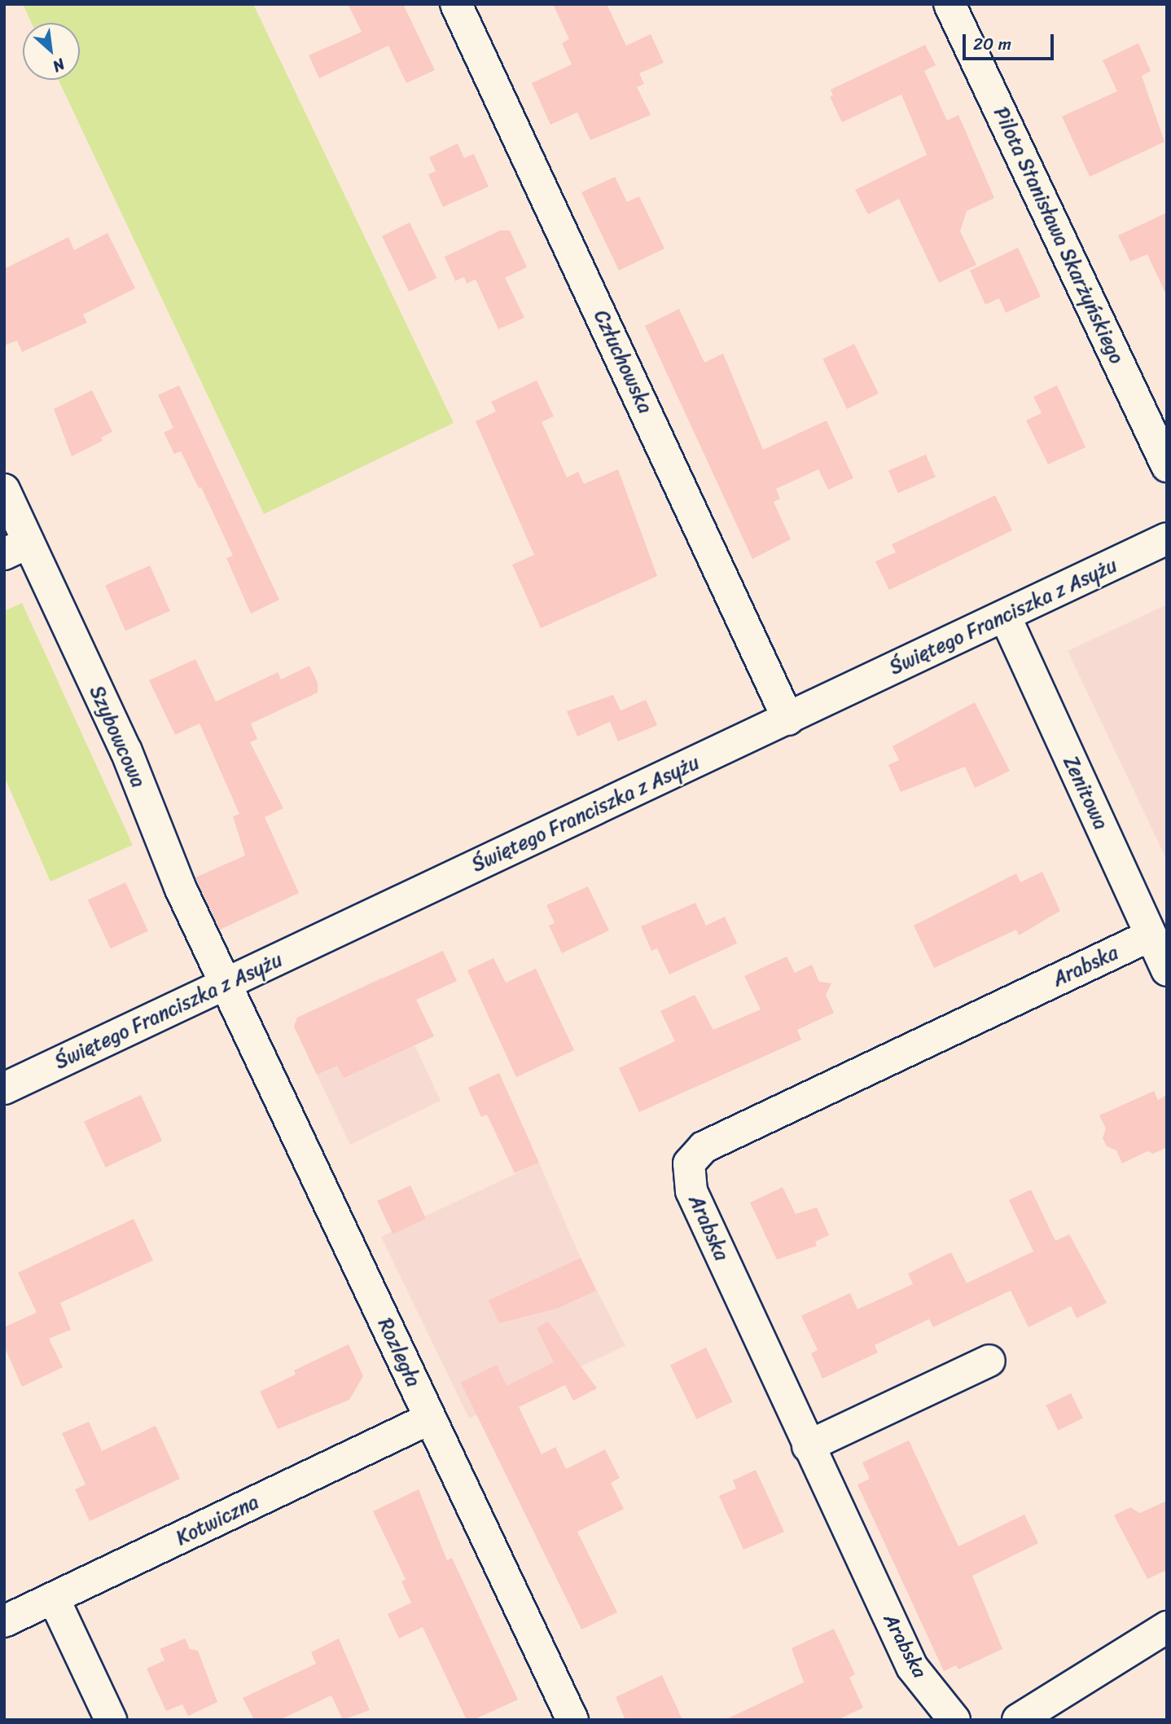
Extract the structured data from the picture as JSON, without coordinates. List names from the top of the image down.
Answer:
{
  "streets": {
    "street": [
      "Pilota Stanisława Skarżyńskiego",
      "Człuchowska",
      "Świętego Franciszka z Asyżu",
      "Szybowcowa",
      "Zenitowa",
      "Arabska",
      "Rozległa",
      "Kotwiczna"
    ]
  },
  "crossings": [
    ["Człuchowska", "Świętego Franciszka z Asyżu"],
    ["Świętego Franciszka z Asyżu", "Szybowcowa"],
    ["Świętego Franciszka z Asyżu", "Zenitowa"],
    ["Świętego Franciszka z Asyżu", "Rozległa"],
    ["Szybowcowa", "Rozległa"],
    ["Zenitowa", "Arabska"],
    ["Rozległa", "Kotwiczna"]
  ],
  "scale_bar": "20 m",
  "north": "bottom right"
}
